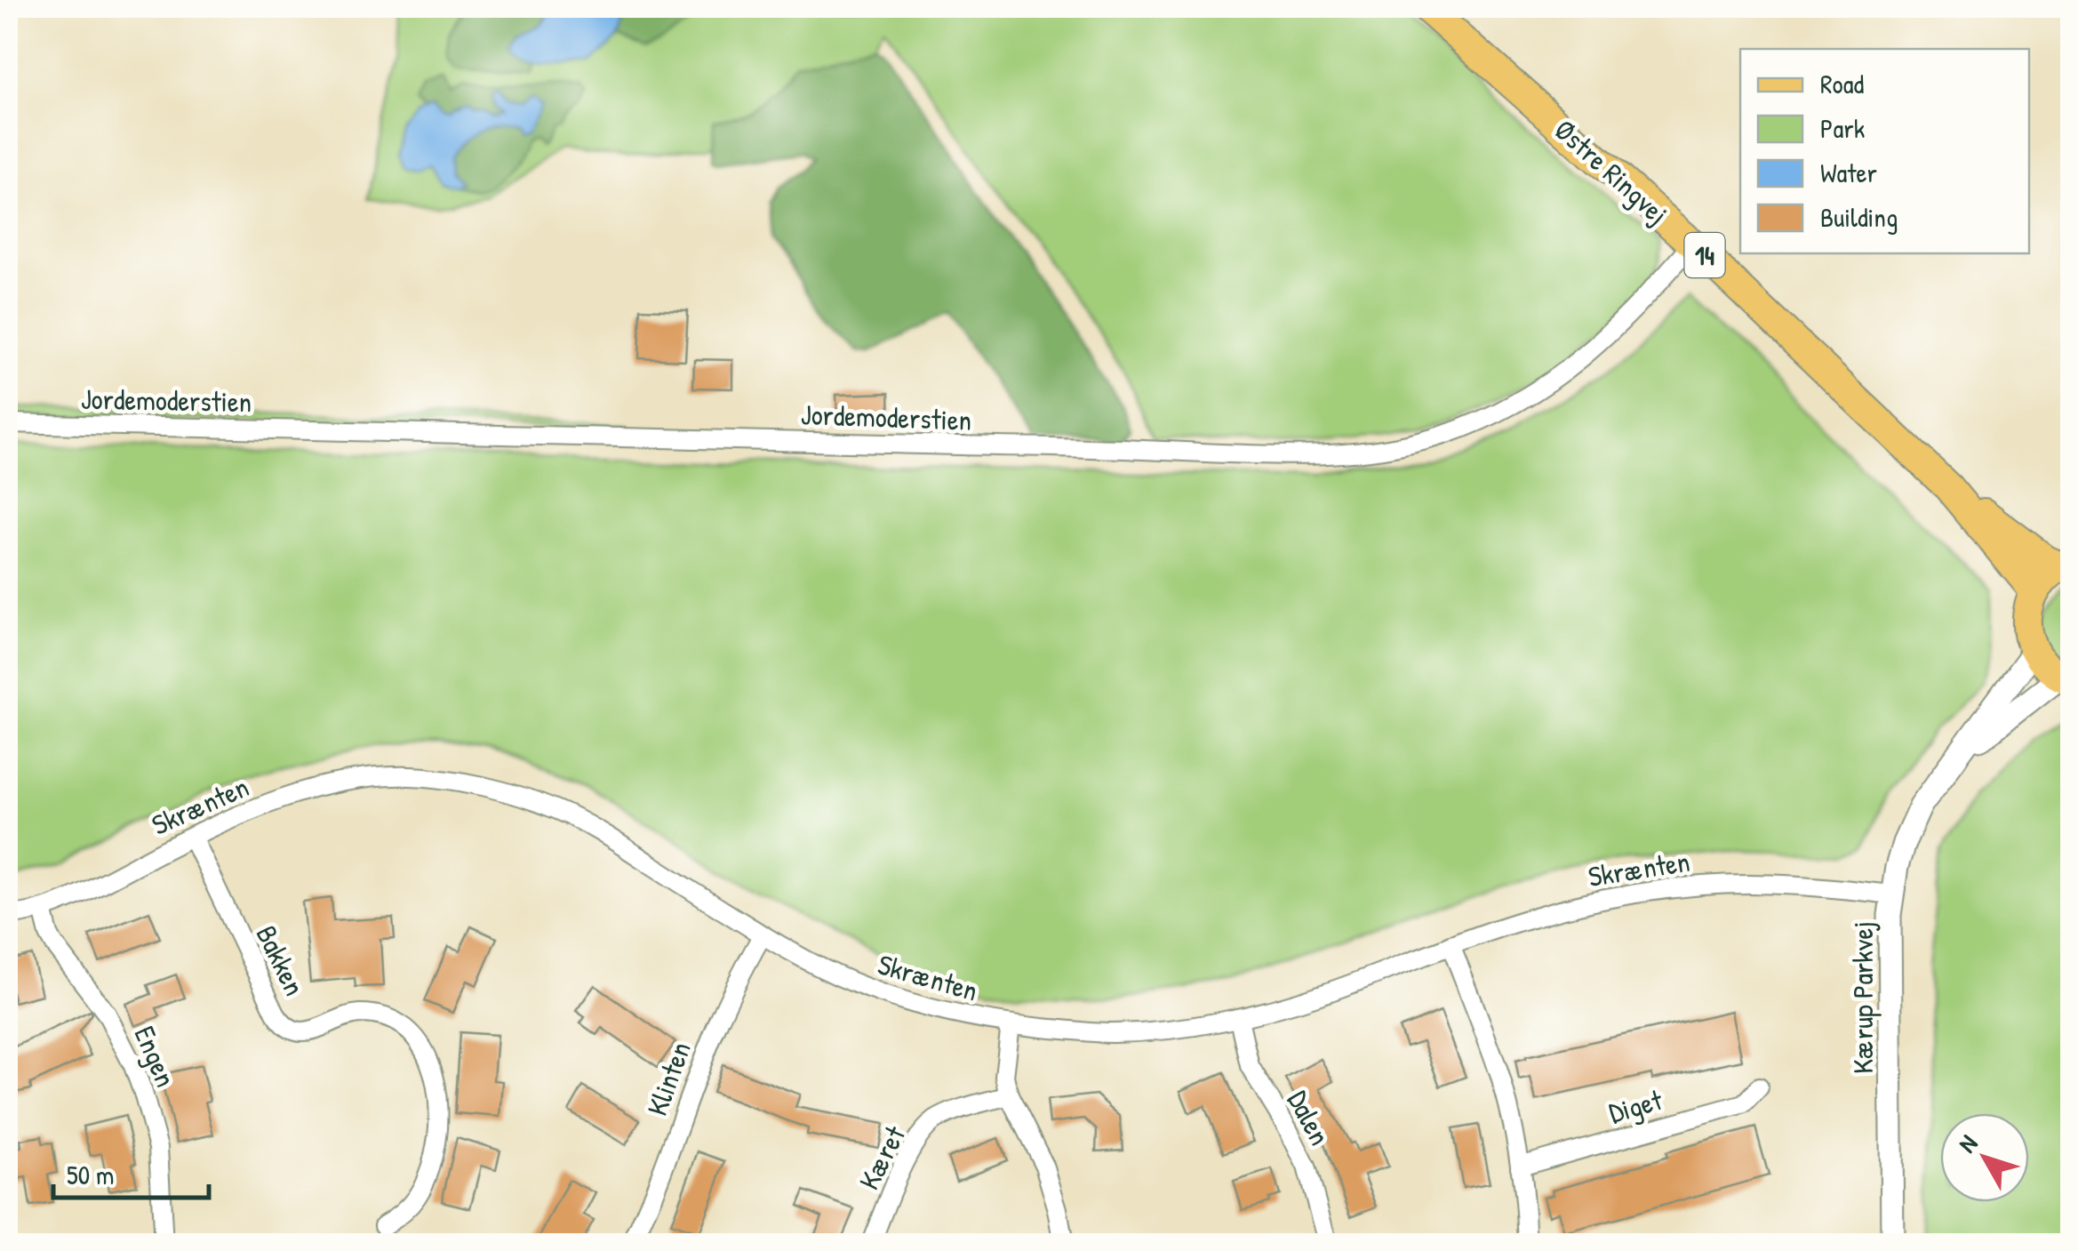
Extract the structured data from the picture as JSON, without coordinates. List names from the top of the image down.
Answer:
{
  "streets": {
    "main road": ["Østre Ringvej", "14"],
    "street": [
      "Jordemoderstien",
      "Skrænten",
      "Bakken",
      "Kærup Parkvej",
      "Engen",
      "Klinten",
      "Diget",
      "Dalen",
      "Kæret"
    ]
  },
  "crossings": [
    ["Østre Ringvej", "14"],
    ["Østre Ringvej", "Jordemoderstien"],
    ["Skrænten", "Bakken"],
    ["Skrænten", "Kærup Parkvej"],
    ["Skrænten", "Engen"],
    ["Skrænten", "Klinten"],
    ["Skrænten", "Dalen"]
  ],
  "legend": [
    "Road",
    "Park",
    "Water",
    "Building"
  ],
  "scale_bar": "50 m",
  "north": "top left"
}
